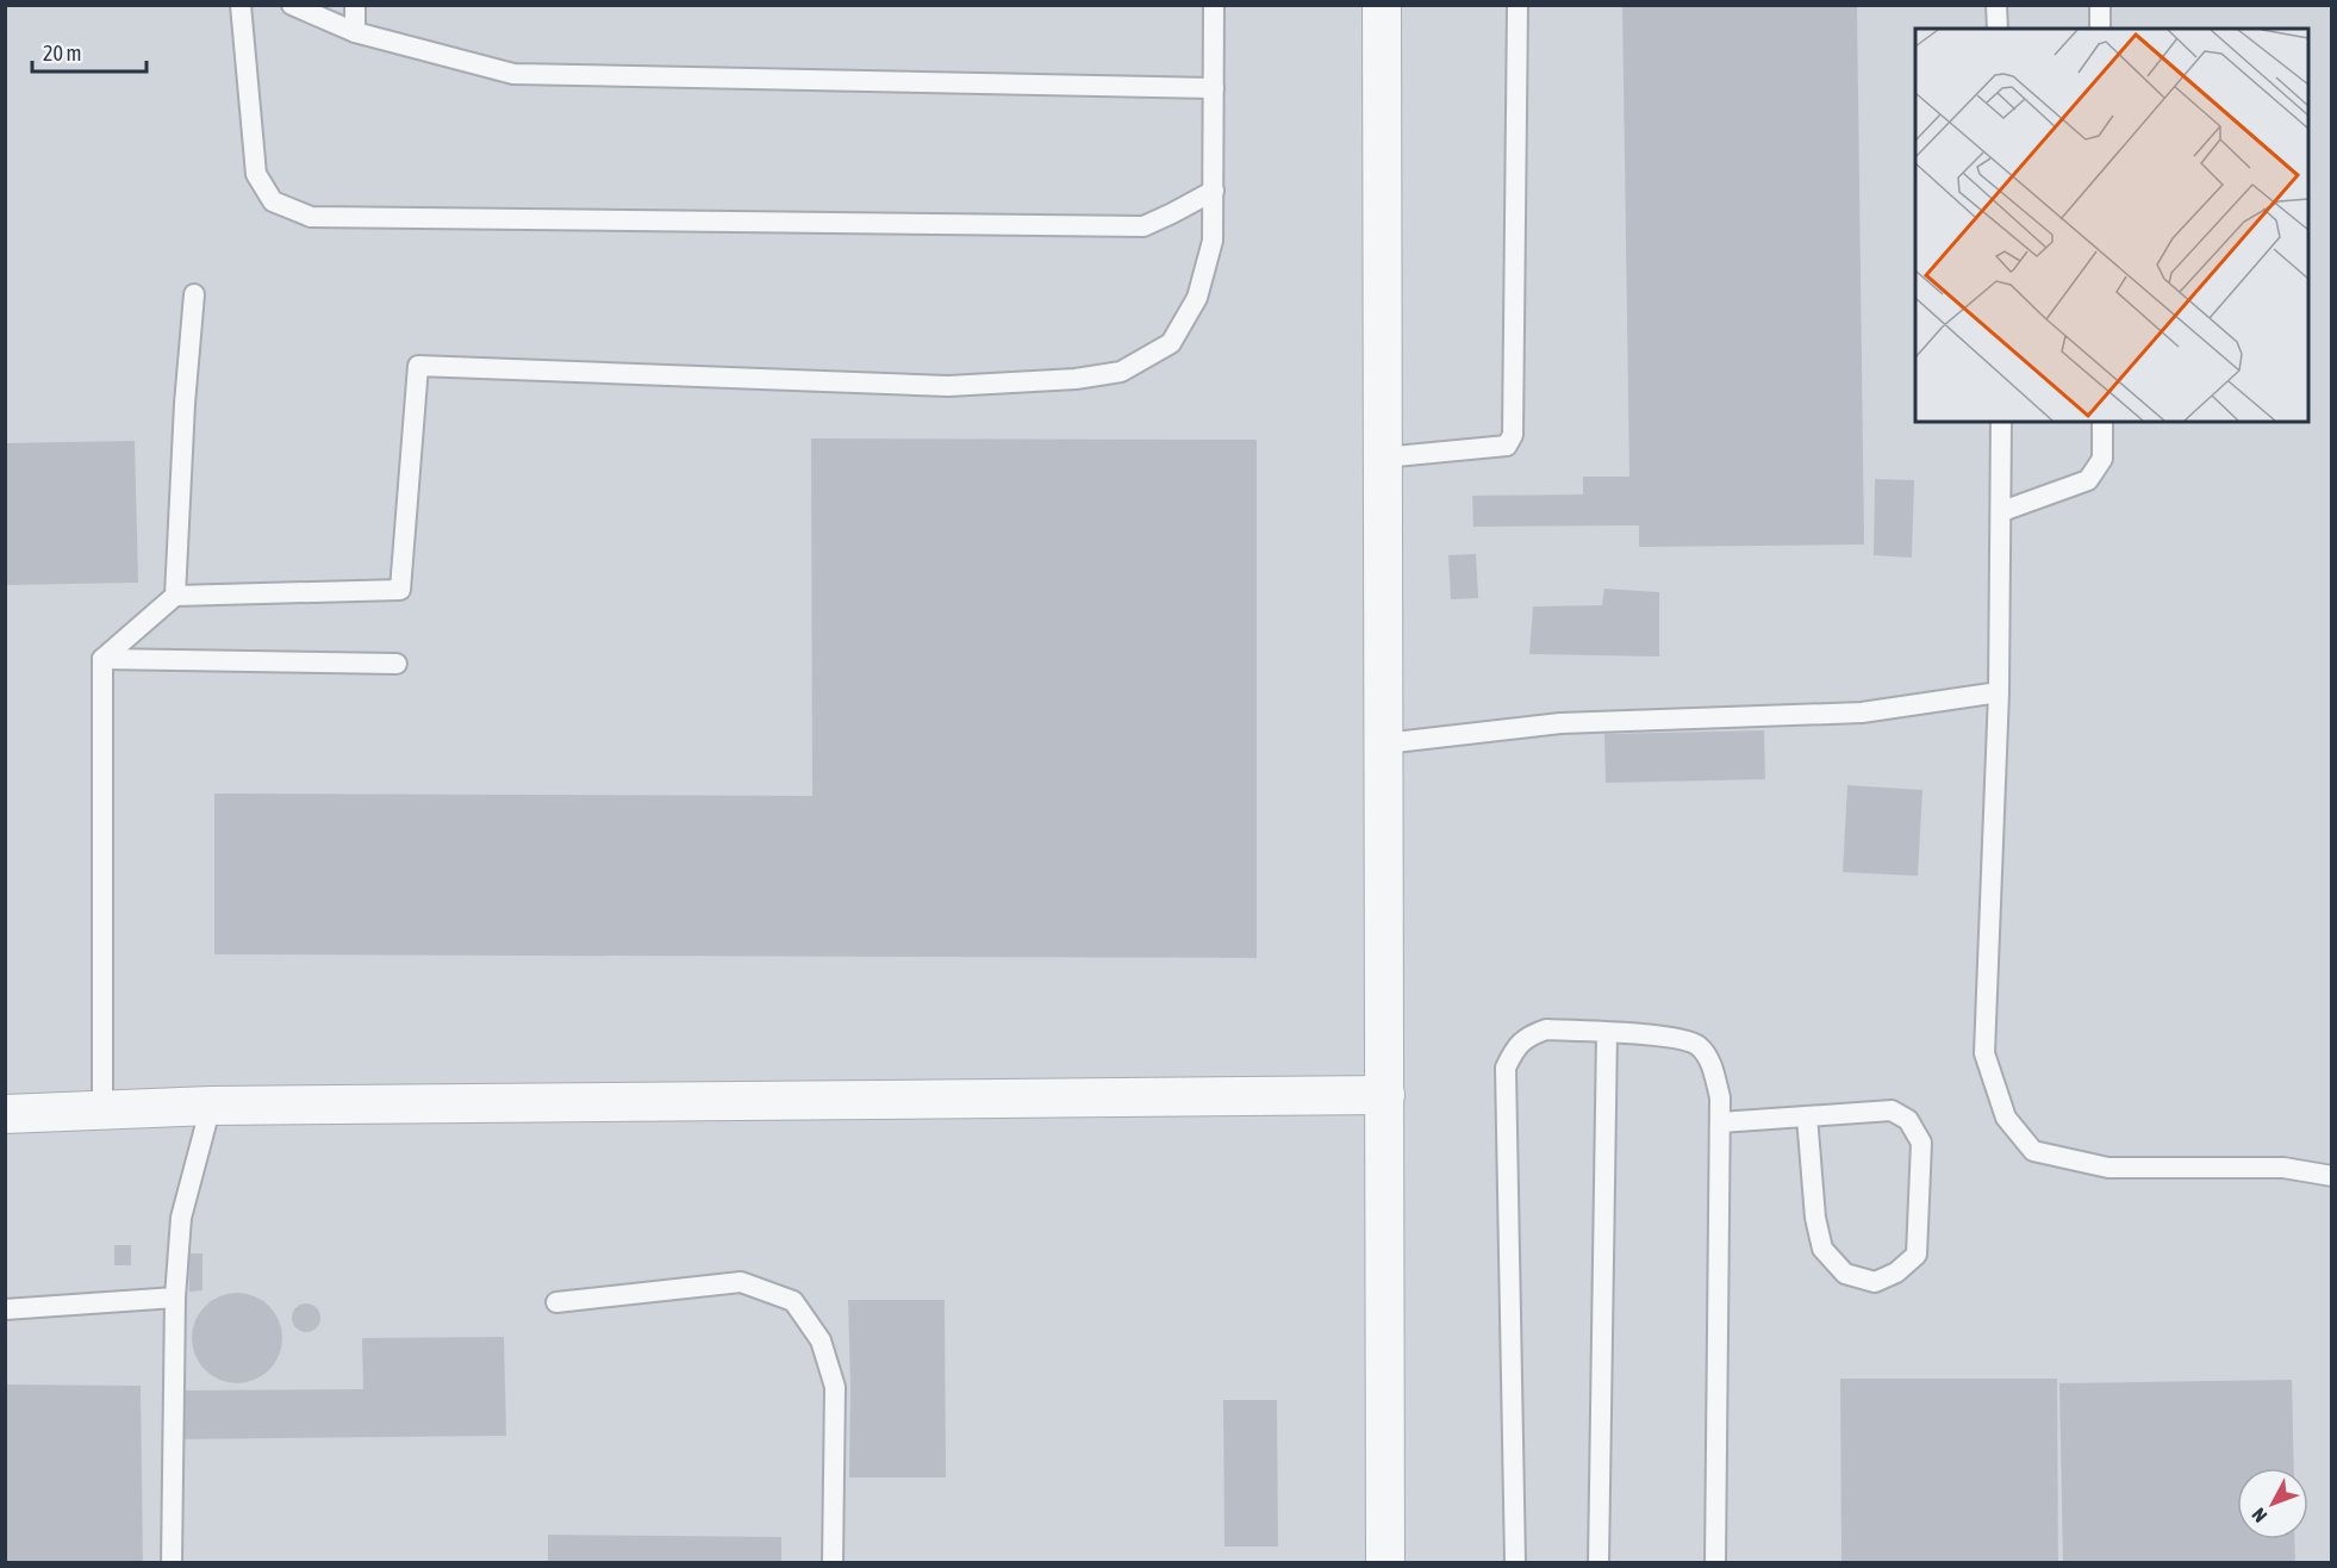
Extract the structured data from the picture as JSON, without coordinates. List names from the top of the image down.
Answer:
{
  "scale_bar": "20 m",
  "north": "bottom left"
}
